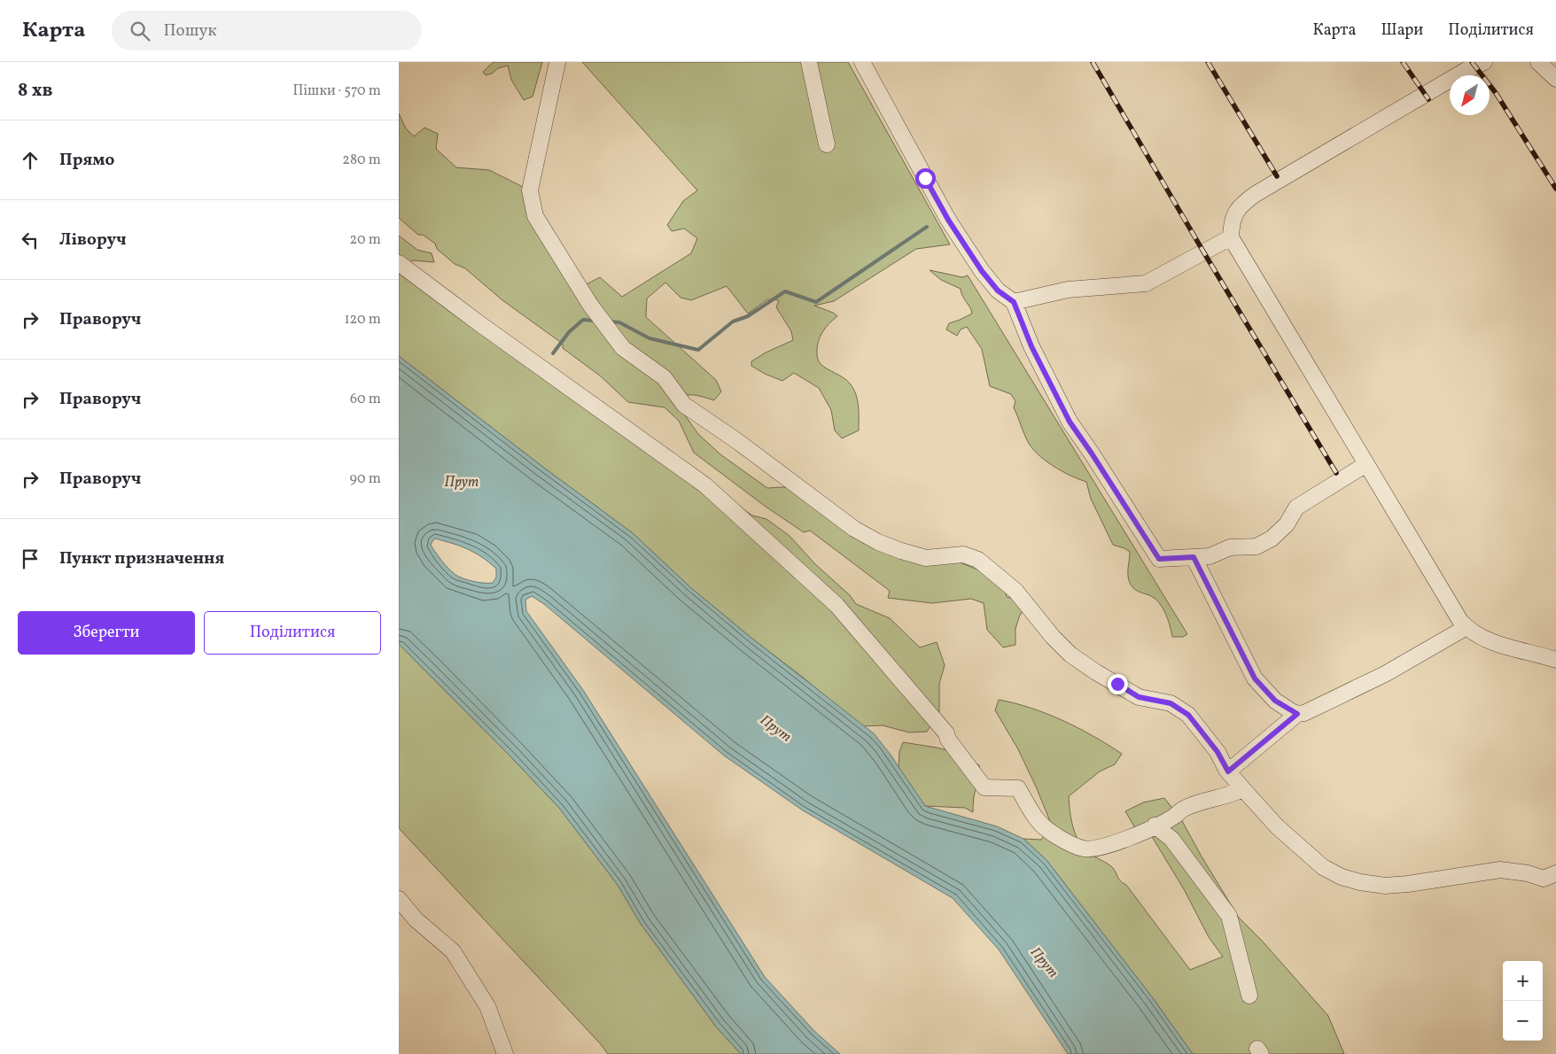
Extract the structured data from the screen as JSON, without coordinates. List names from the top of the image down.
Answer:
{
  "water": ["Прут"],
  "north": "bottom left",
  "page": {
    "header": "Карта",
    "search": "Пошук",
    "nav": ["Карта", "Шари", "Поділитися"],
    "heading": ["8 хв", "Пішки · 570 m"],
    "list": [
      ["Прямо", "280 m"],
      ["Ліворуч", "20 m"],
      ["Праворуч", "120 m"],
      ["Праворуч", "60 m"],
      ["Праворуч", "90 m"],
      "Пункт призначення"
    ],
    "buttons": ["Зберегти", "Поділитися"],
    "map_buttons": ["+", "−"]
  }
}
